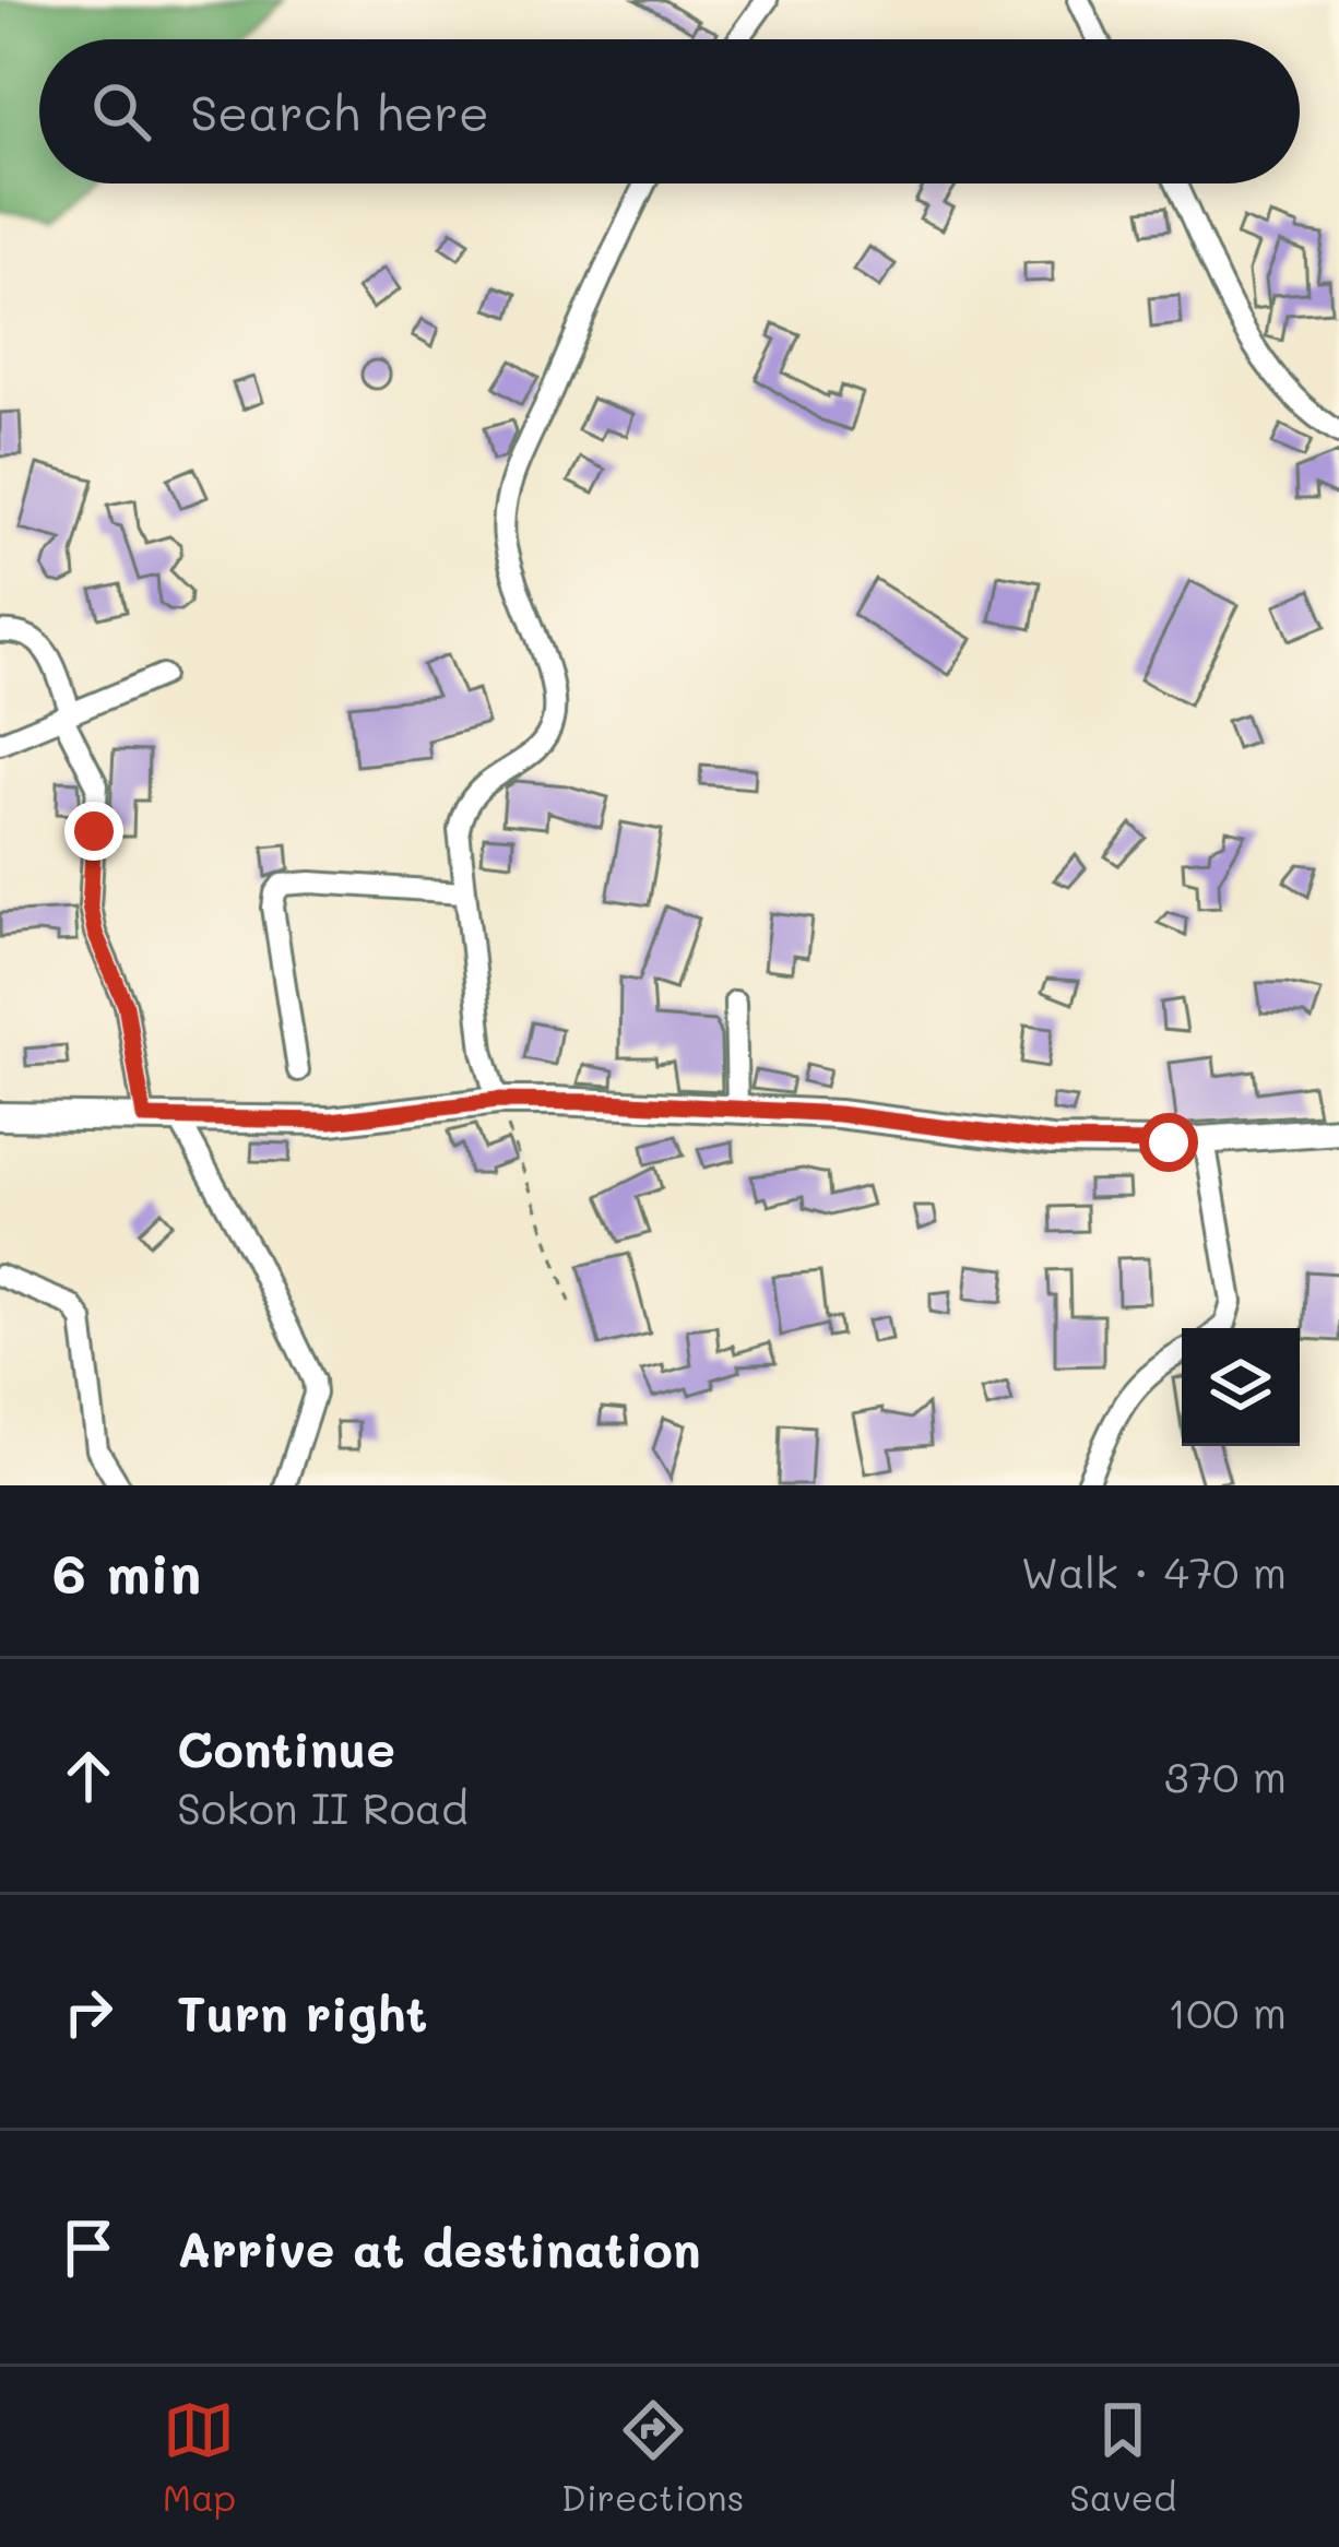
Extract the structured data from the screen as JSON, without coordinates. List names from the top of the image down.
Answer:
{
  "page": {
    "search": "Search here",
    "heading": ["6 min", "Walk · 470 m"],
    "list": [
      ["Continue", "Sokon II Road", "370 m"],
      ["Turn right", "100 m"],
      "Arrive at destination"
    ],
    "nav": ["Map", "Directions", "Saved"]
  }
}
